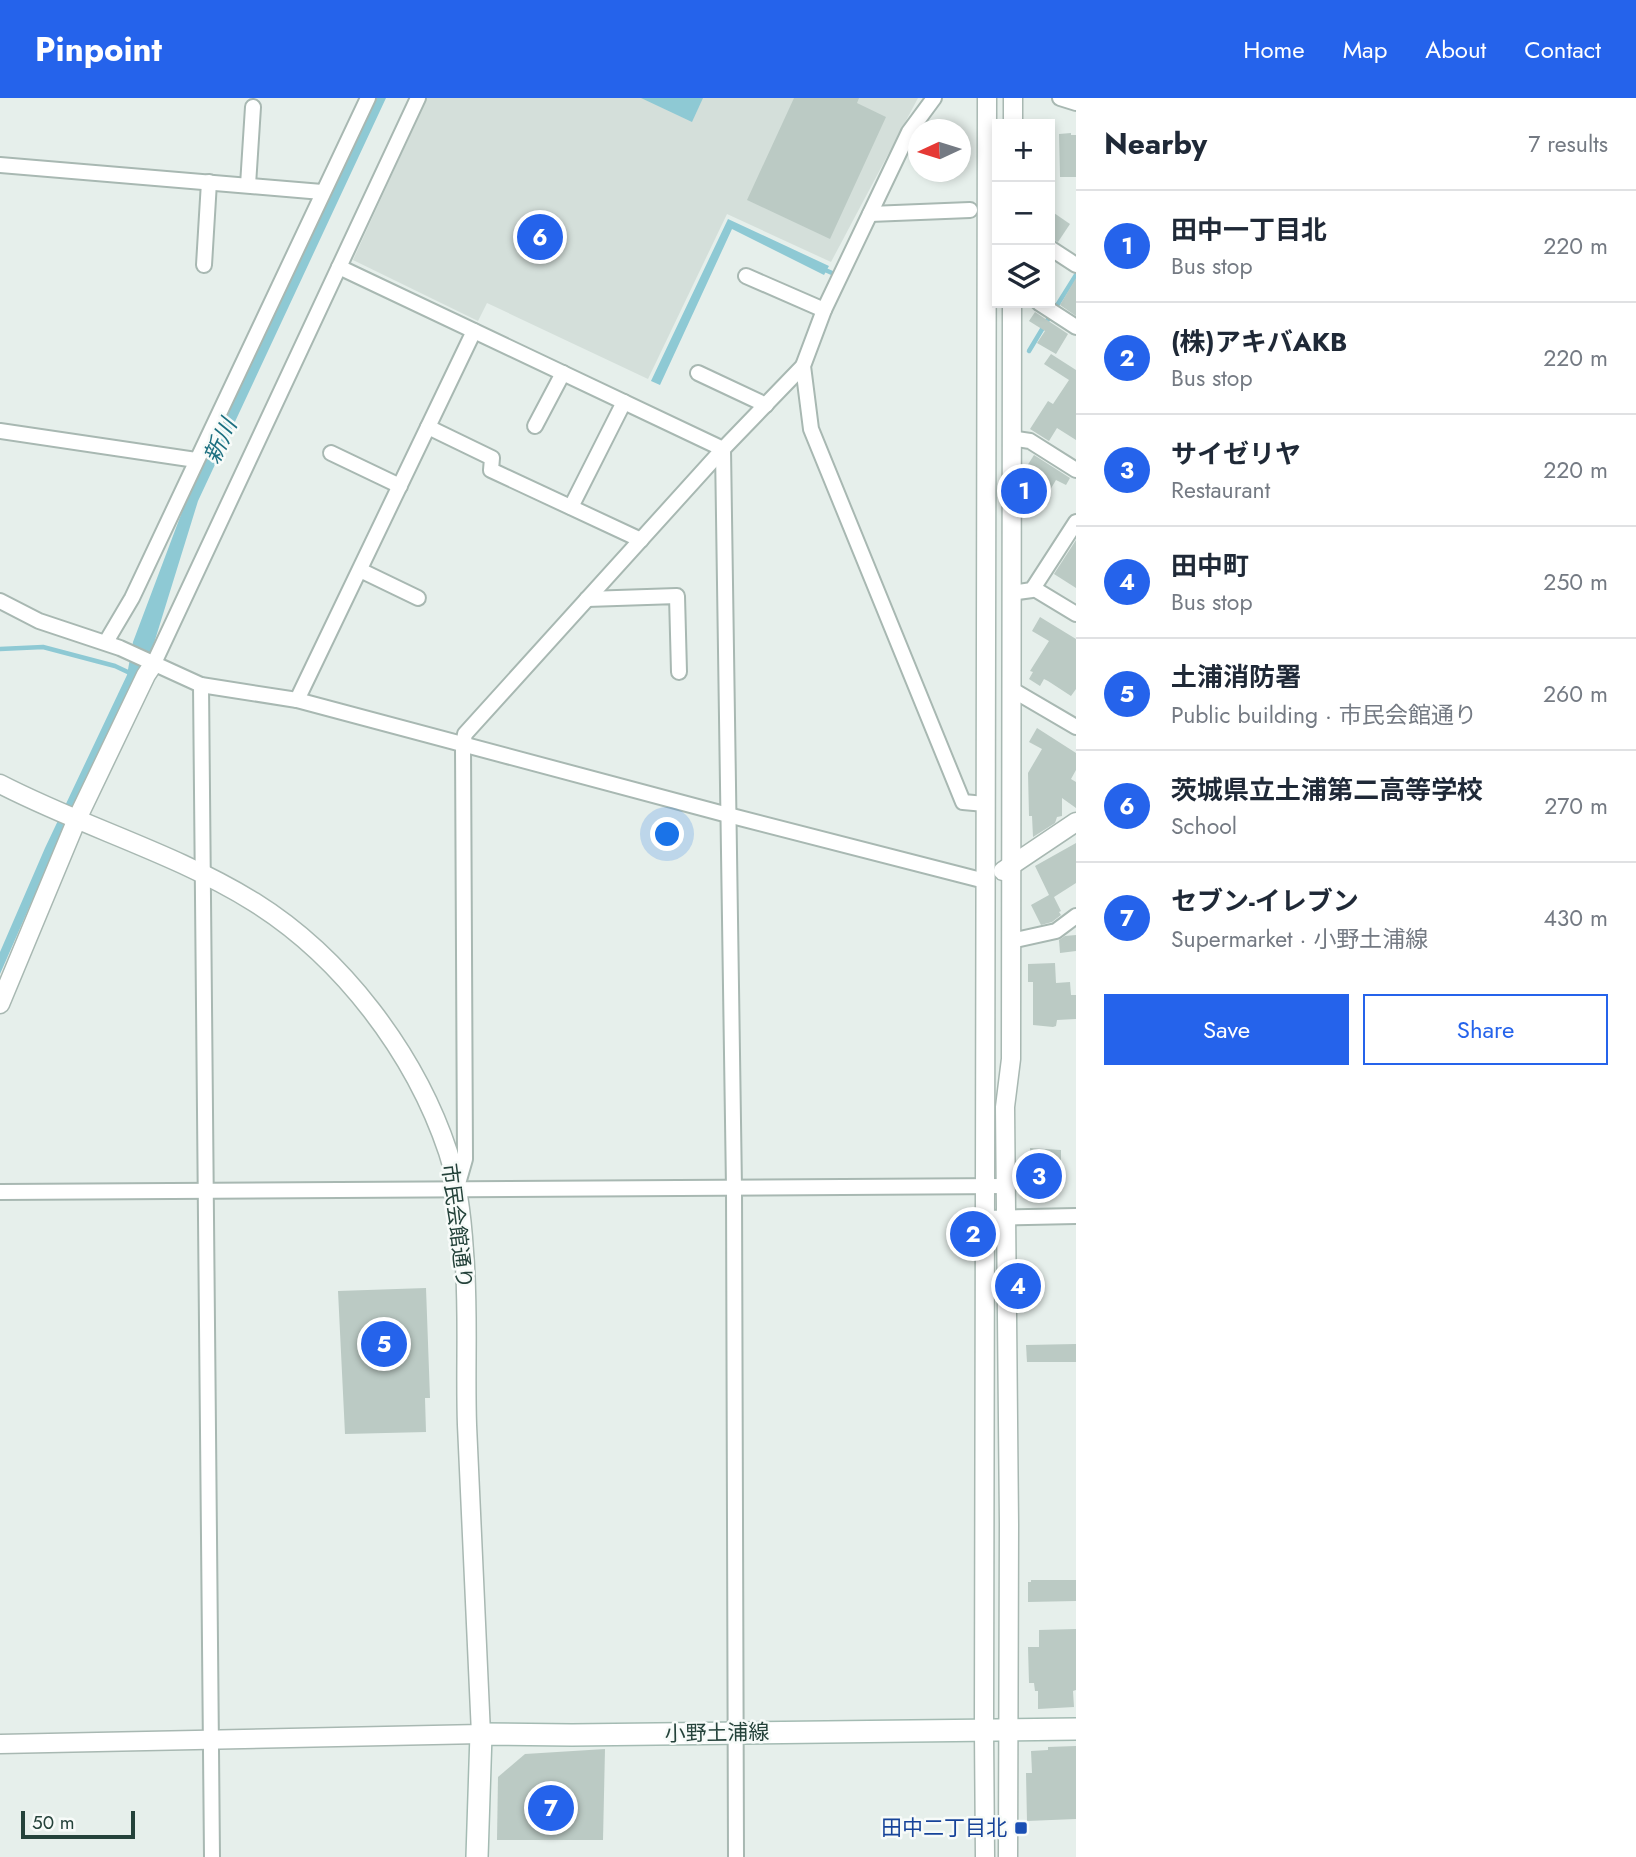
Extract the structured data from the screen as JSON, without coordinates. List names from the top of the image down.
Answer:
{
  "streets": {
    "main road": ["小野土浦線"],
    "street": ["市民会館通り"]
  },
  "crossings": [
    ["市民会館通り", "小野土浦線"]
  ],
  "water": ["新川"],
  "places": {
    "transit": ["田中二丁目北"]
  },
  "scale_bar": "50 m",
  "north": "left",
  "page": {
    "header": "Pinpoint",
    "nav": [
      "Home",
      "Map",
      "About",
      "Contact"
    ],
    "heading": ["Nearby", "7 results"],
    "map_buttons": ["+", "−"],
    "list": [
      {
        "mark": "1",
        "name": "田中一丁目北",
        "note": "Bus stop",
        "value": "220 m"
      },
      {
        "mark": "2",
        "name": "(株)アキバAKB",
        "note": "Bus stop",
        "value": "220 m"
      },
      {
        "mark": "3",
        "name": "サイゼリヤ",
        "note": "Restaurant",
        "value": "220 m"
      },
      {
        "mark": "4",
        "name": "田中町",
        "note": "Bus stop",
        "value": "250 m"
      },
      {
        "mark": "5",
        "name": "土浦消防署",
        "note": "Public building · 市民会館通り",
        "value": "260 m"
      },
      {
        "mark": "6",
        "name": "茨城県立土浦第二高等学校",
        "note": "School",
        "value": "270 m"
      },
      {
        "mark": "7",
        "name": "セブン-イレブン",
        "note": "Supermarket · 小野土浦線",
        "value": "430 m"
      }
    ],
    "pins": [
      "6",
      "1",
      "3",
      "2",
      "4",
      "5",
      "7"
    ],
    "buttons": ["Save", "Share"],
    "scale": "50 m"
  }
}
